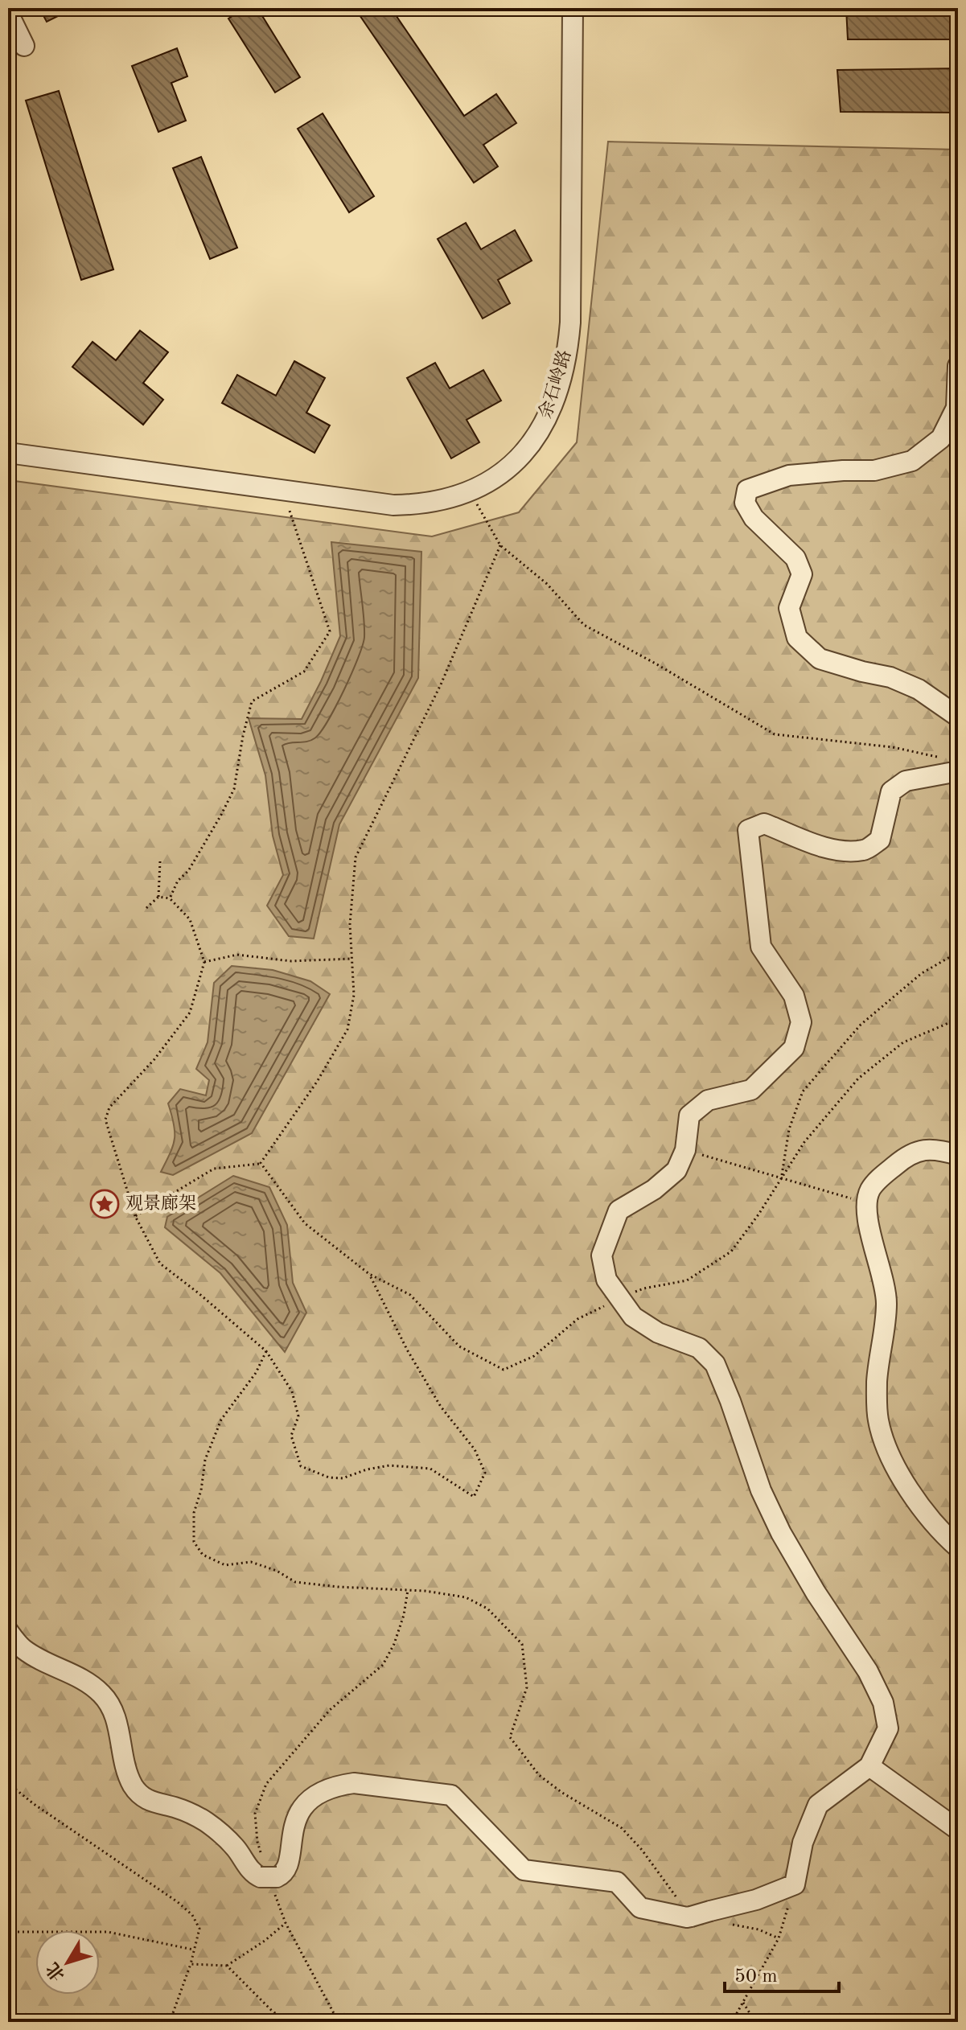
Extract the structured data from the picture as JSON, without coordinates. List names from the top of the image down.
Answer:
{
  "streets": {
    "street": ["余石岭路"]
  },
  "places": {
    "place": ["观景廊架"]
  },
  "scale_bar": "50 m",
  "north": "bottom left"
}
